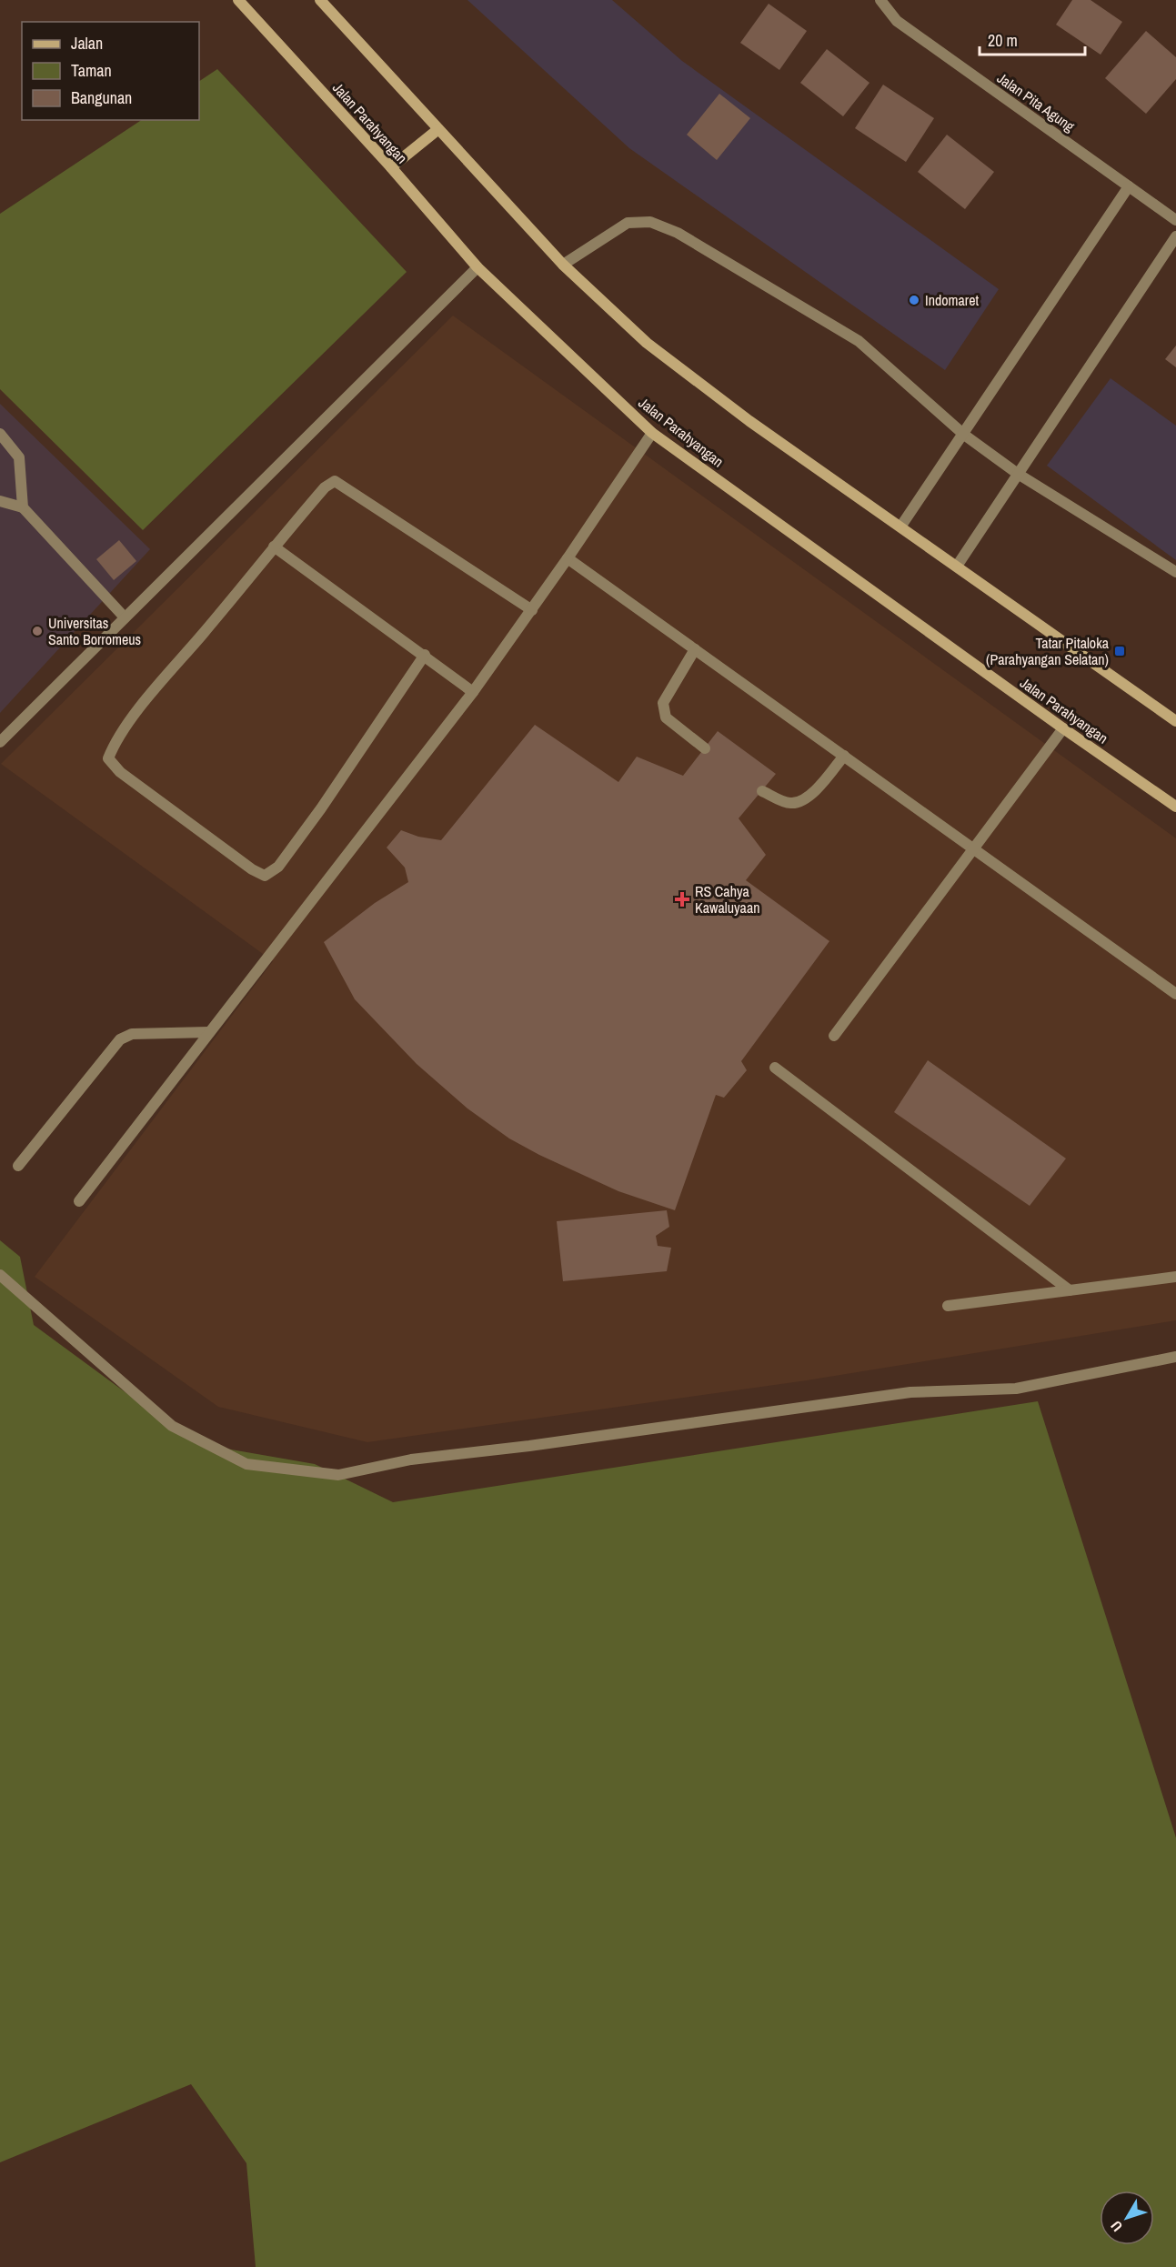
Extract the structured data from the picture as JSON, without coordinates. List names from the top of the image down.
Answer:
{
  "streets": {
    "main road": ["Jalan Parahyangan"],
    "street": ["Jalan Pita Agung"]
  },
  "places": {
    "other": ["Indomaret", "Universitas Santo Borromeus"],
    "transit": ["Tatar Pitaloka (Parahyangan Selatan)"],
    "health": ["RS Cahya Kawaluyaan"]
  },
  "legend": ["Jalan", "Taman", "Bangunan"],
  "scale_bar": "20 m",
  "north": "bottom left"
}
